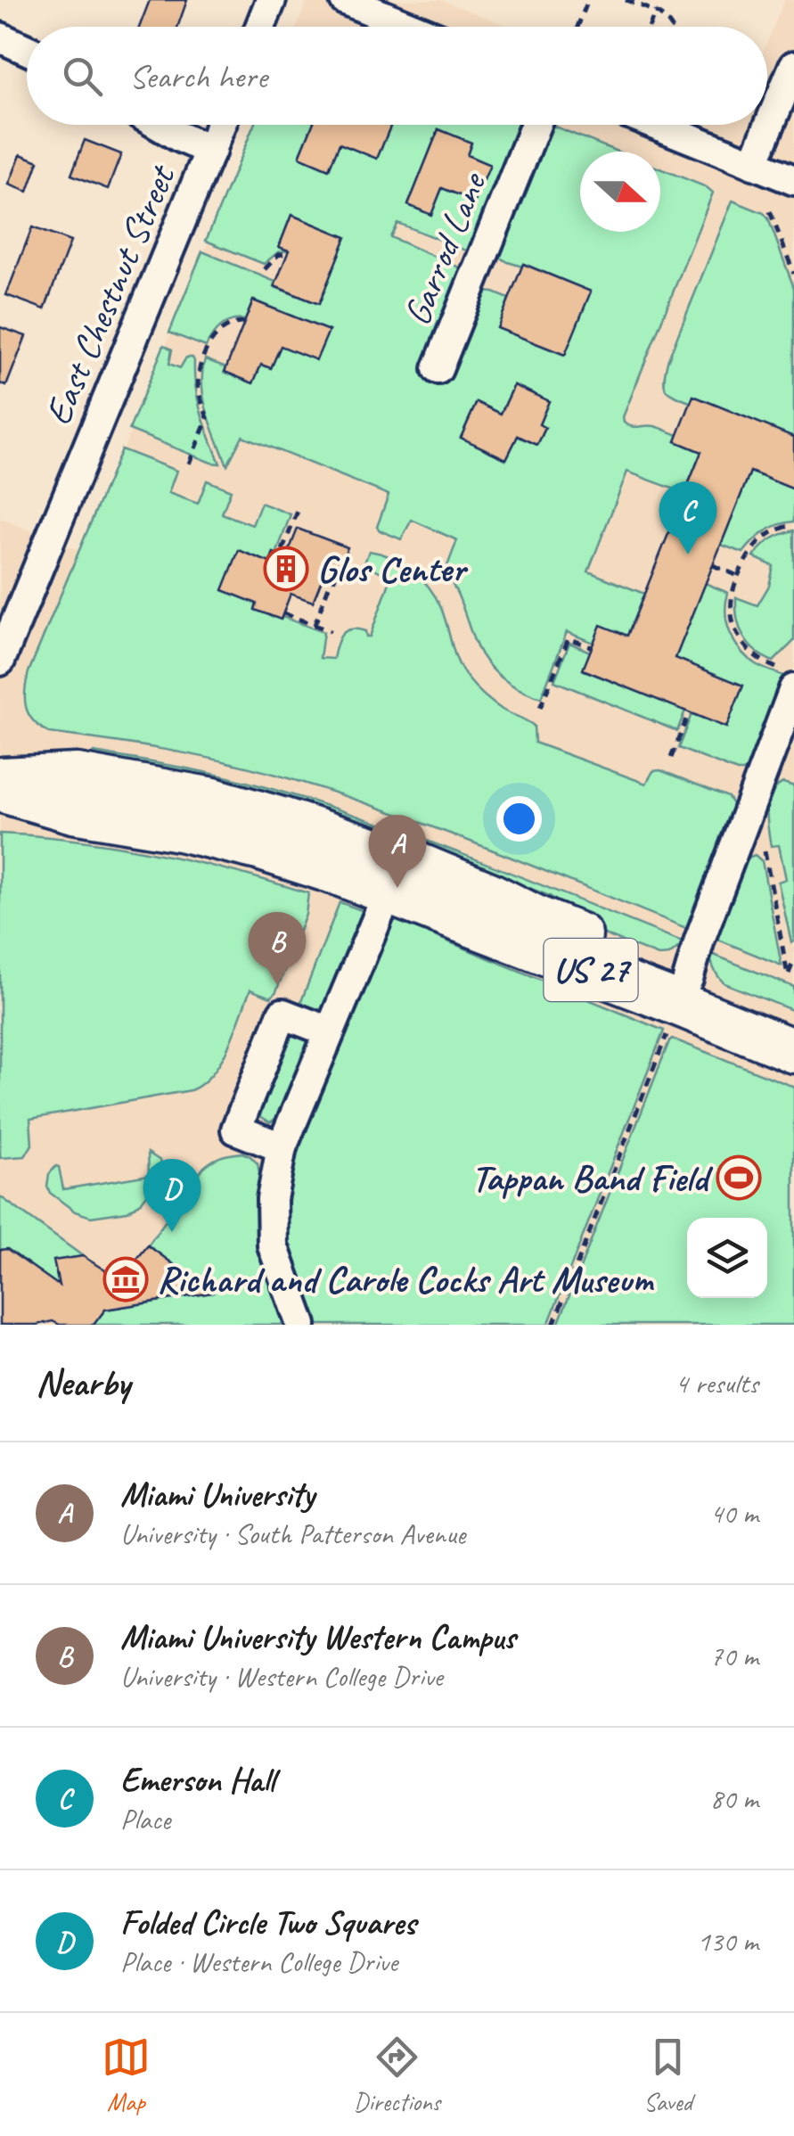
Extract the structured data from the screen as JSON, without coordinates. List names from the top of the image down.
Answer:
{
  "streets": {
    "highway": ["US 27"],
    "street": ["Garrod Lane", "East Chestnut Street"]
  },
  "places": {
    "building": ["Glos Center"],
    "sports": ["Tappan Band Field"],
    "museum": ["Richard and Carole Cocks Art Museum"]
  },
  "north": "right",
  "page": {
    "search": "Search here",
    "pins": [
      "C",
      "A",
      "B",
      "D"
    ],
    "heading": ["Nearby", "4 results"],
    "list": [
      {
        "mark": "A",
        "name": "Miami University",
        "note": "University · South Patterson Avenue",
        "value": "40 m"
      },
      {
        "mark": "B",
        "name": "Miami University Western Campus",
        "note": "University · Western College Drive",
        "value": "70 m"
      },
      {
        "mark": "C",
        "name": "Emerson Hall",
        "note": "Place",
        "value": "80 m"
      },
      {
        "mark": "D",
        "name": "Folded Circle Two Squares",
        "note": "Place · Western College Drive",
        "value": "130 m"
      }
    ],
    "nav": ["Map", "Directions", "Saved"]
  }
}
